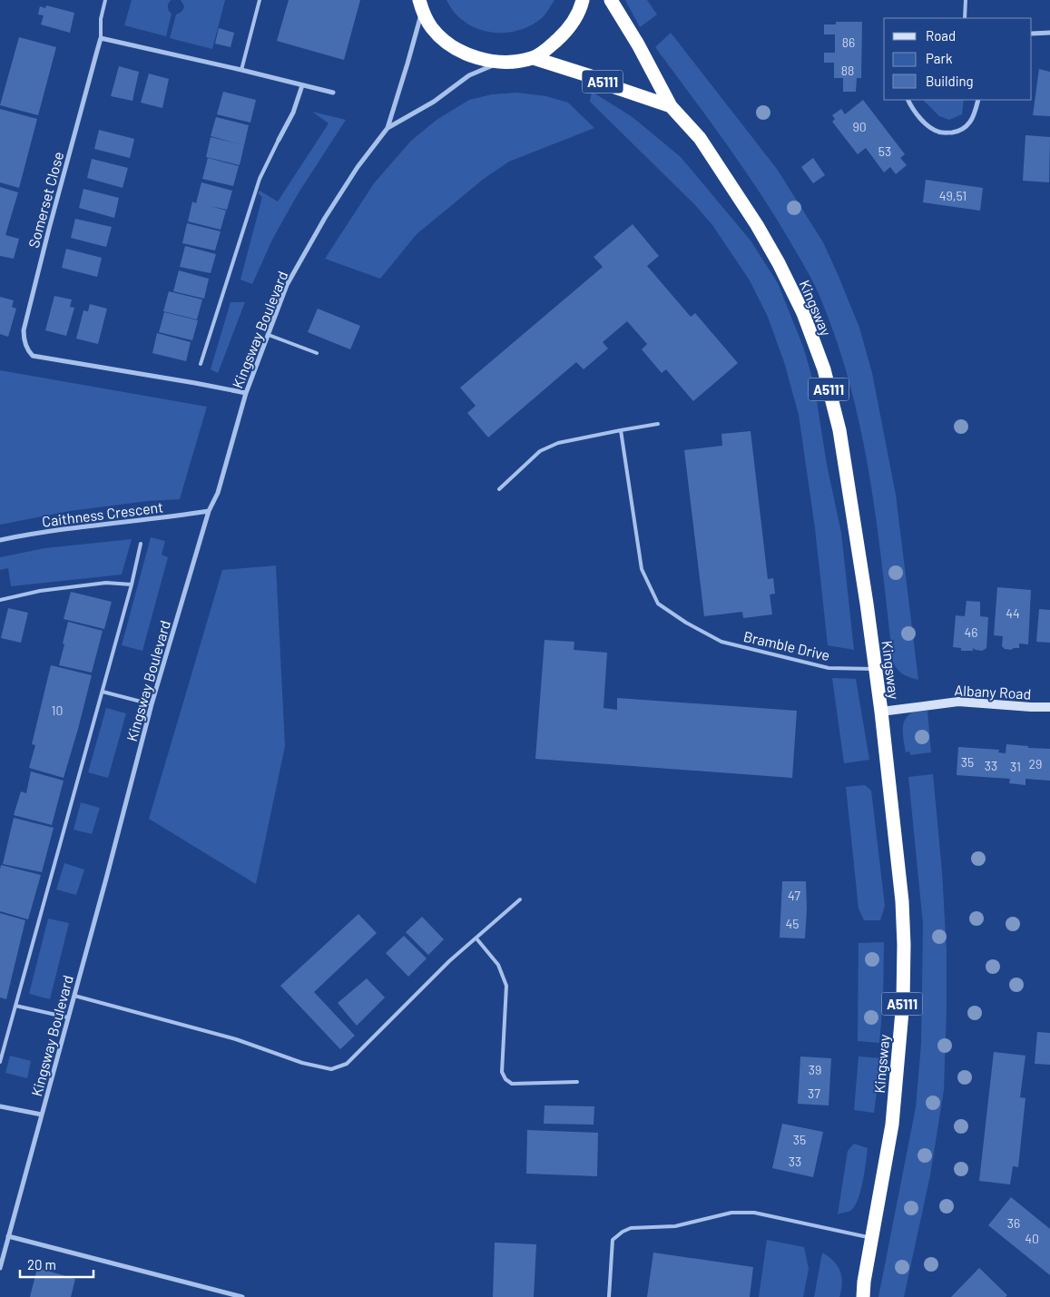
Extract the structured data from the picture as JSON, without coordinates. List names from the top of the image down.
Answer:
{
  "streets": {
    "highway": ["A5111", "Kingsway"],
    "street": [
      "Somerset Close",
      "Kingsway Boulevard",
      "Caithness Crescent",
      "Albany Road"
    ],
    "lane": ["Bramble Drive"]
  },
  "crossings": [
    ["A5111", "Kingsway"],
    ["Somerset Close", "Kingsway Boulevard"],
    ["Kingsway", "Bramble Drive"],
    ["Kingsway", "Albany Road"],
    ["Kingsway Boulevard", "Caithness Crescent"]
  ],
  "house_numbers": [
    "86",
    "88",
    "90",
    "53",
    "49,51",
    "44",
    "46",
    "10",
    "35",
    "29",
    "33",
    "31",
    "47",
    "45",
    "39",
    "37",
    "35",
    "33",
    "36",
    "40"
  ],
  "legend": ["Road", "Park", "Building"],
  "scale_bar": "20 m"
}
